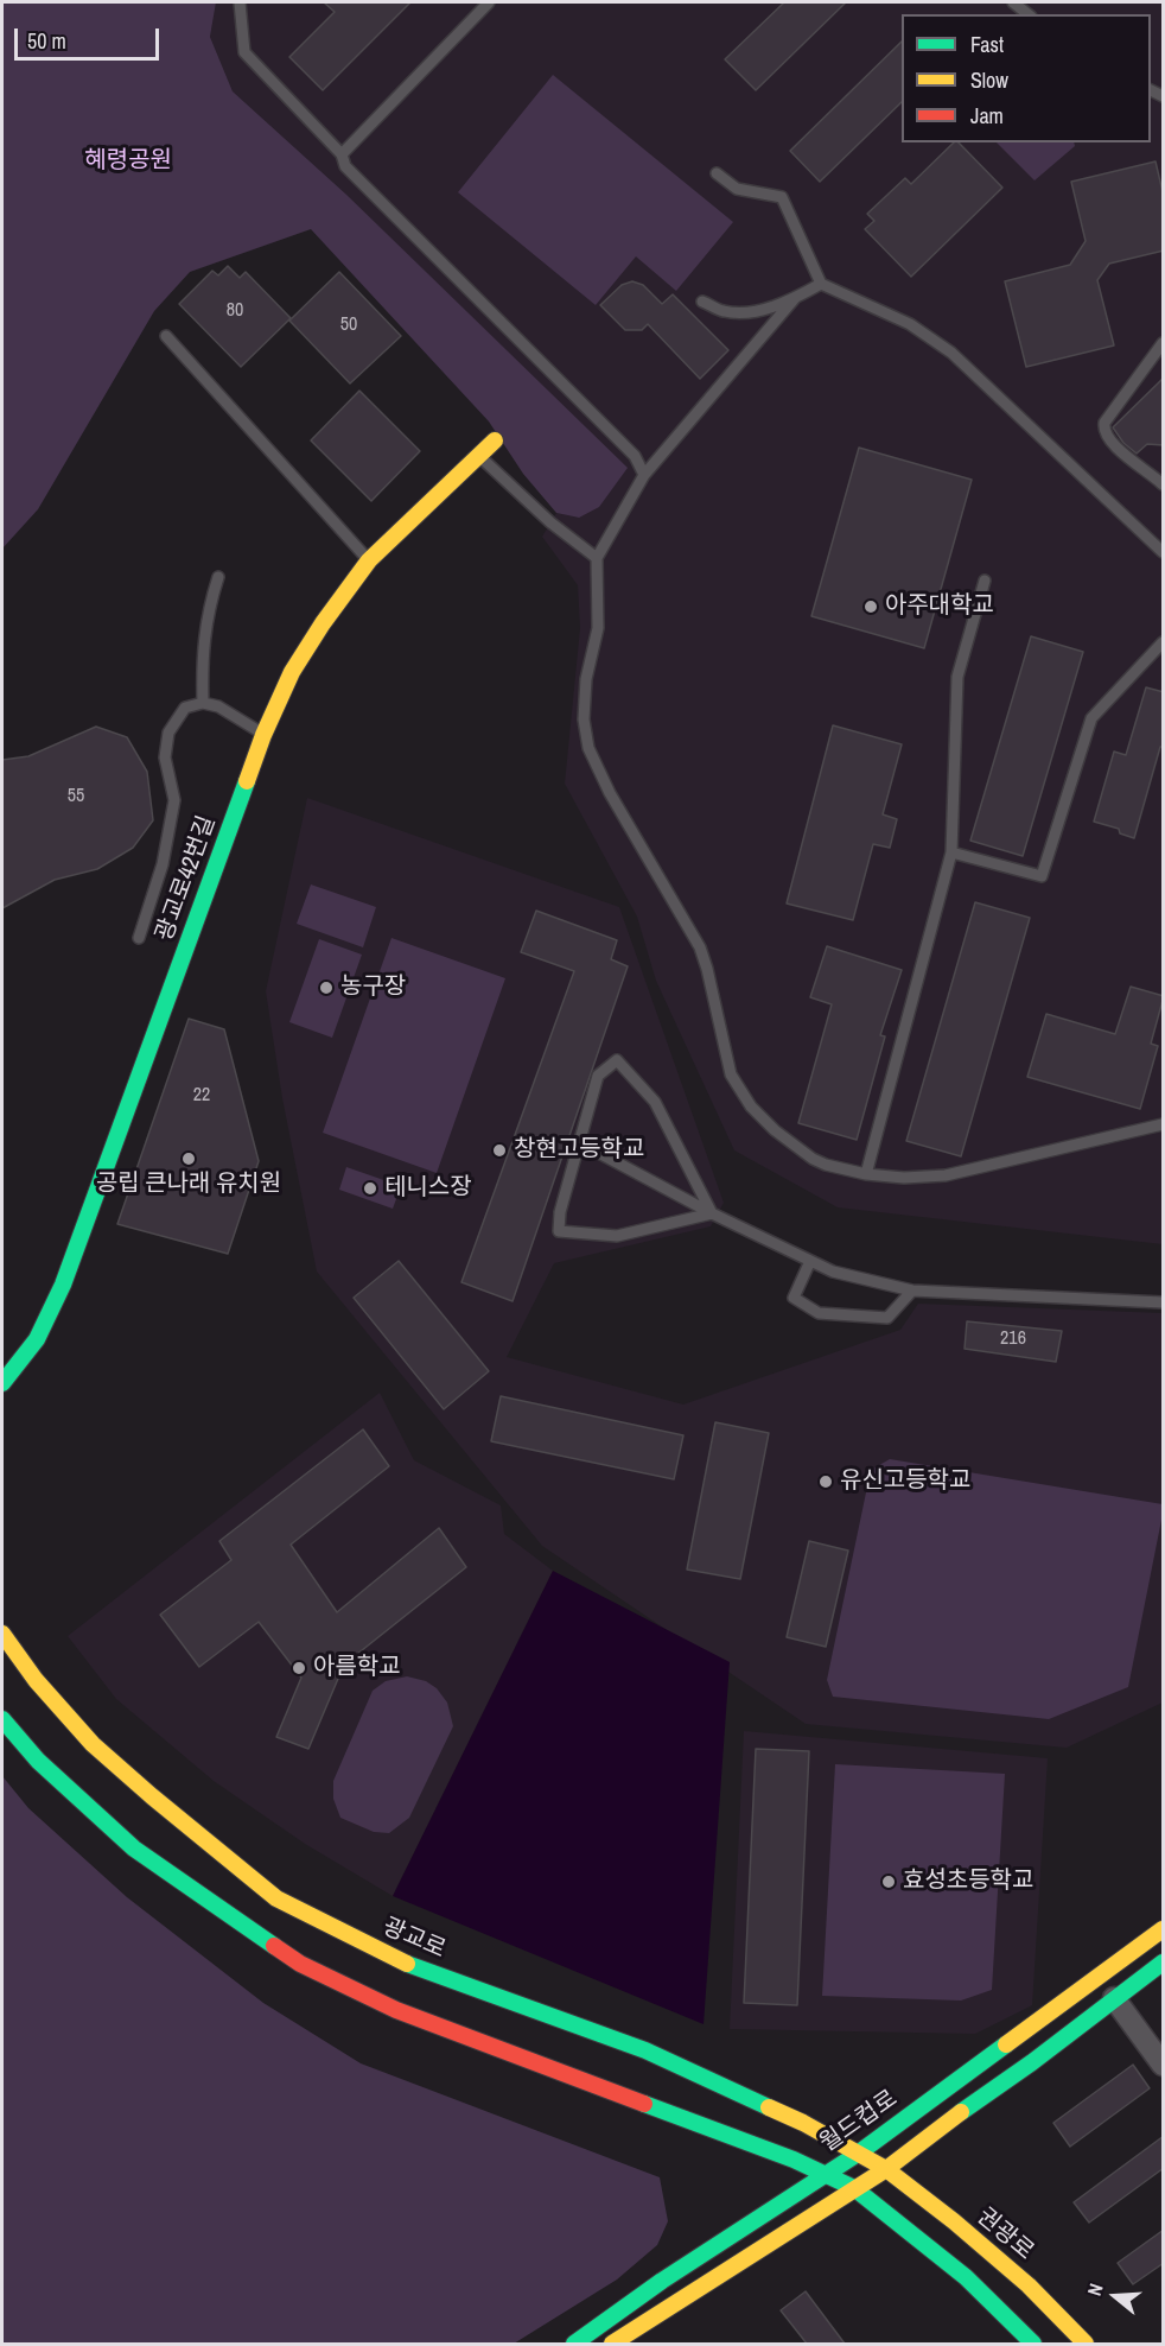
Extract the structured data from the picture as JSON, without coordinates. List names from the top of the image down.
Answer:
{
  "streets": {
    "street": [
      "광교로42번길",
      "광교로",
      "월드컵로",
      "권광로"
    ]
  },
  "crossings": [
    ["광교로", "월드컵로"],
    ["광교로", "권광로"]
  ],
  "parks": ["혜령공원"],
  "places": [
    "아주대학교",
    "농구장",
    "창현고등학교",
    "공립 큰나래 유치원",
    "테니스장",
    "유신고등학교",
    "아름학교",
    "효성초등학교"
  ],
  "house_numbers": [
    "80",
    "50",
    "55",
    "22",
    "216"
  ],
  "legend": ["Fast", "Slow", "Jam"],
  "scale_bar": "50 m",
  "north": "left"
}
